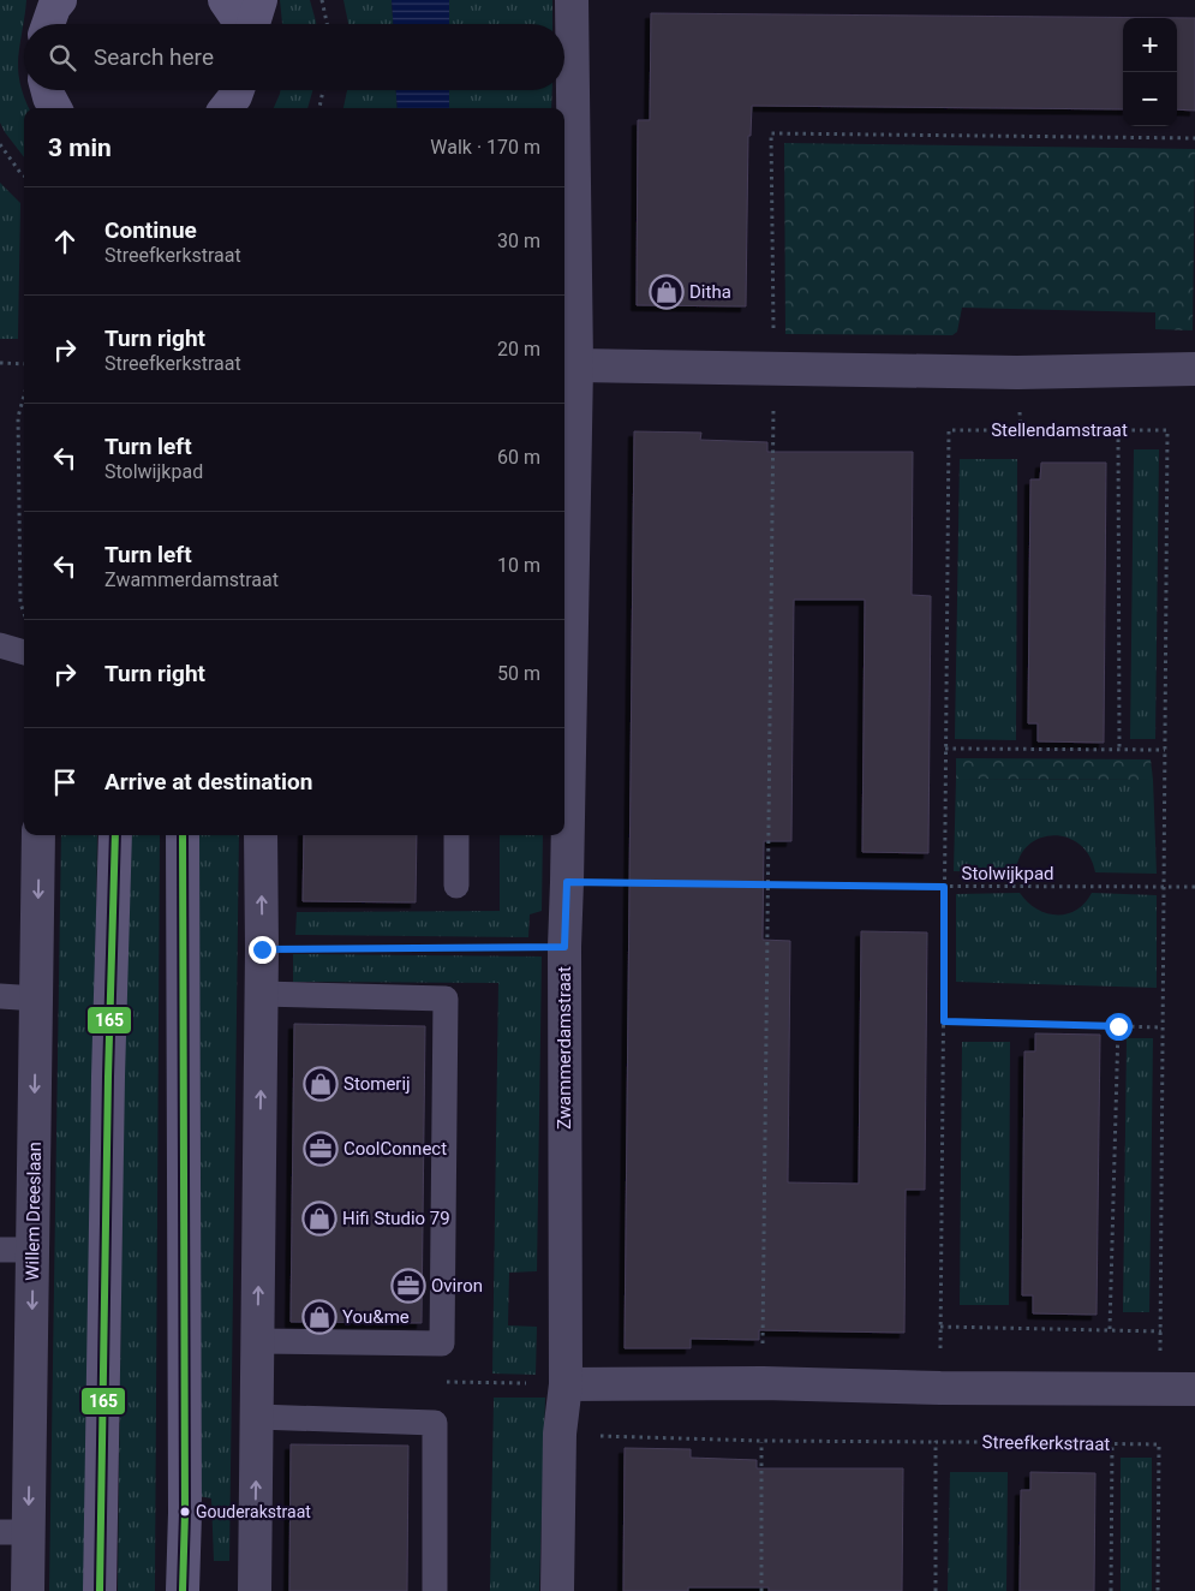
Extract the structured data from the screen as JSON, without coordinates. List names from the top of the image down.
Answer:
{
  "streets": {
    "street": ["Zwammerdamstraat", "Willem Dreeslaan"],
    "path": ["Stellendamstraat", "Stolwijkpad", "Streefkerkstraat"]
  },
  "crossings": [
    ["Stellendamstraat", "Stolwijkpad"],
    ["Stolwijkpad", "Zwammerdamstraat"],
    ["Zwammerdamstraat", "Streefkerkstraat"]
  ],
  "places": {
    "shop": [
      "Ditha",
      "Stomerij",
      "Hifi Studio 79",
      "You&me"
    ],
    "office": ["CoolConnect", "Oviron"],
    "other": ["Gouderakstraat"]
  },
  "lines": ["transit line 165"],
  "page": {
    "map_buttons": ["+", "−"],
    "search": "Search here",
    "heading": ["3 min", "Walk · 170 m"],
    "list": [
      ["Continue", "Streefkerkstraat", "30 m"],
      ["Turn right", "Streefkerkstraat", "20 m"],
      ["Turn left", "Stolwijkpad", "60 m"],
      ["Turn left", "Zwammerdamstraat", "10 m"],
      ["Turn right", "50 m"],
      "Arrive at destination"
    ]
  }
}
